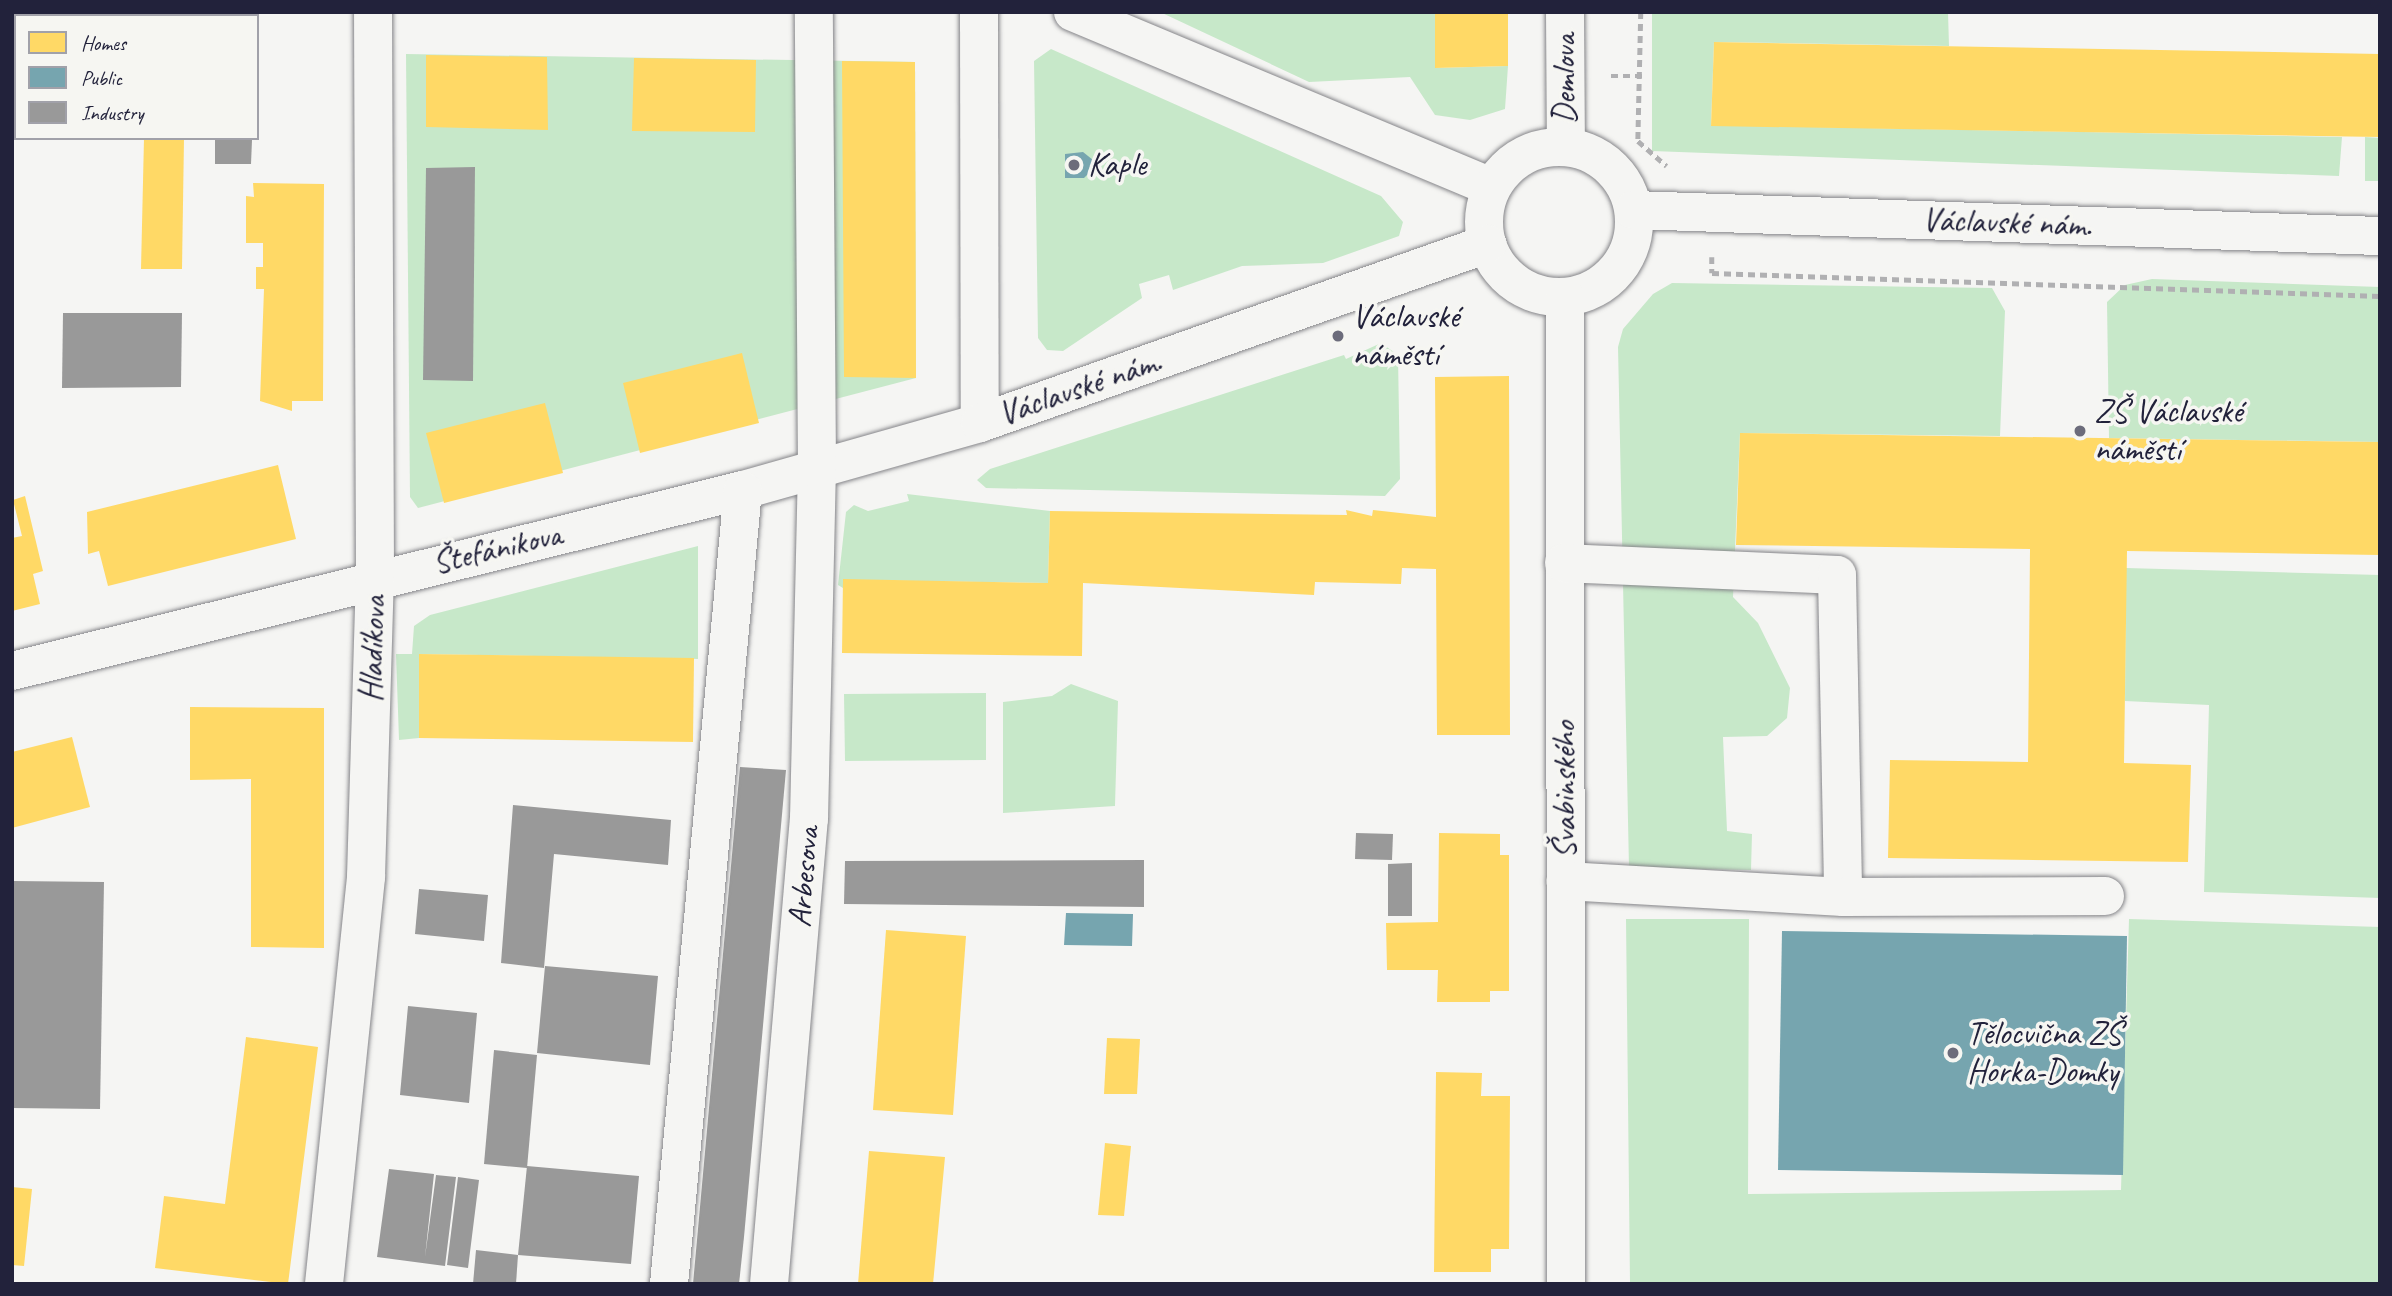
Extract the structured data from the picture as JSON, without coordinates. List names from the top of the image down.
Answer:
{
  "streets": {
    "street": [
      "Demlova",
      "Václavské nám.",
      "Štefánikova",
      "Hladíkova",
      "Švabinského",
      "Arbesova"
    ]
  },
  "crossings": [
    ["Demlova", "Václavské nám."],
    ["Demlova", "Švabinského"],
    ["Václavské nám.", "Štefánikova"],
    ["Václavské nám.", "Švabinského"],
    ["Štefánikova", "Hladíkova"],
    ["Štefánikova", "Arbesova"]
  ],
  "places": [
    "Kaple",
    "Václavské náměstí",
    "ZŠ Václavské náměstí",
    "Tělocvična ZŠ Horka-Domky"
  ],
  "legend": ["Homes", "Public", "Industry"]
}
